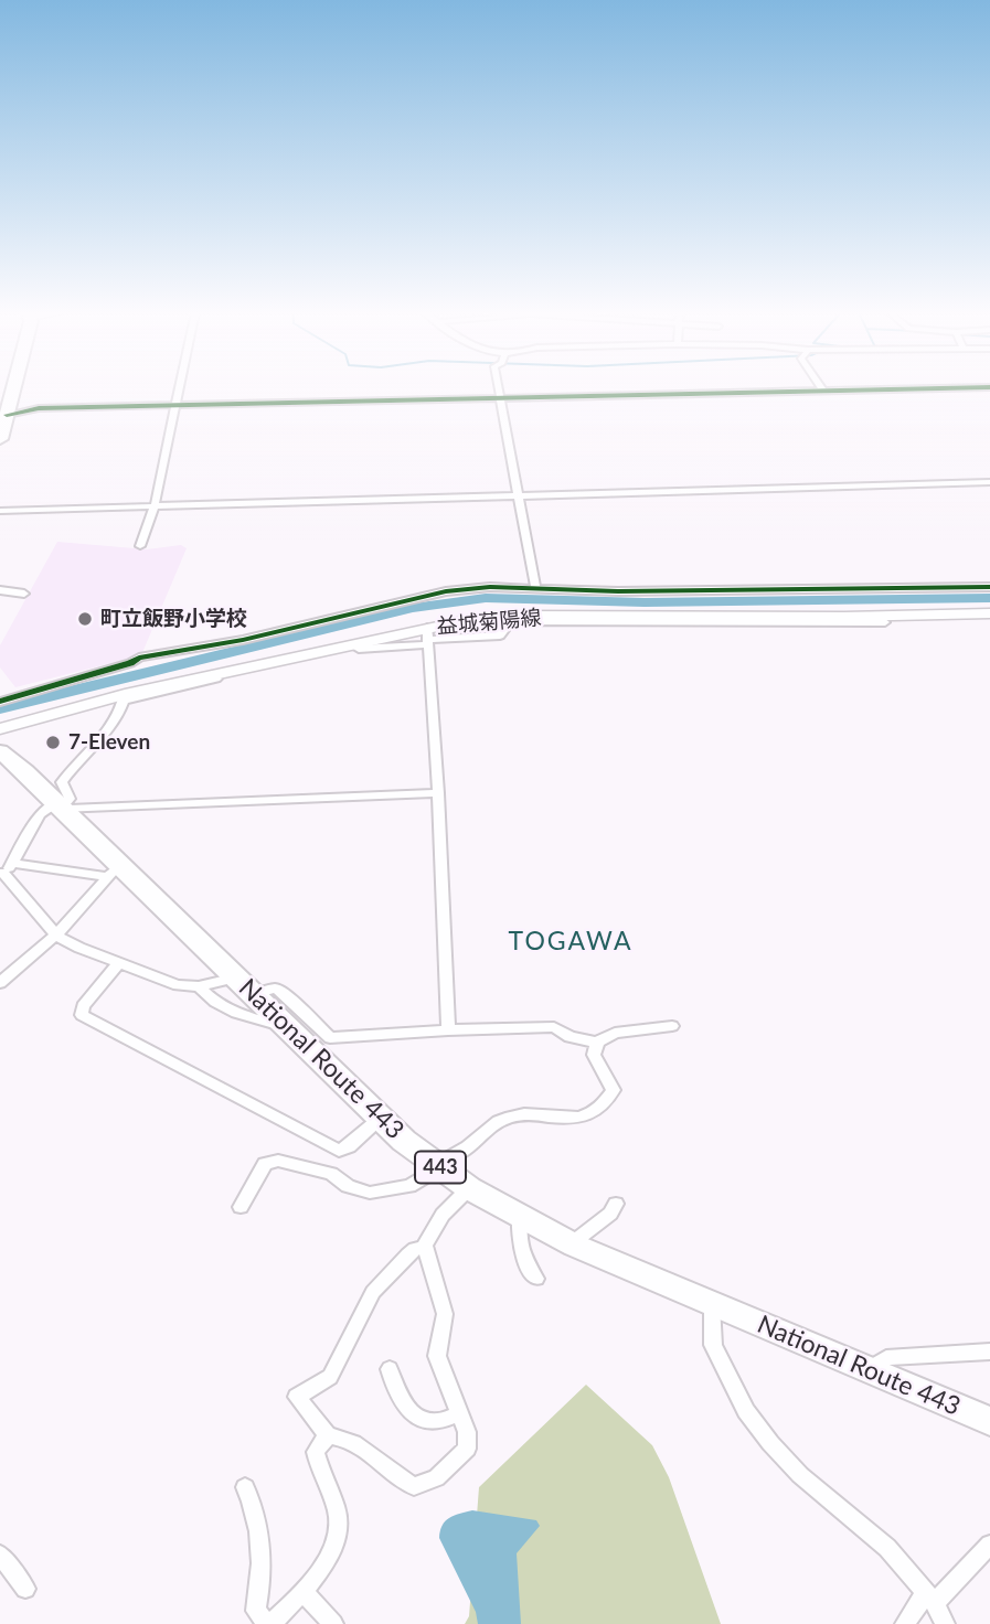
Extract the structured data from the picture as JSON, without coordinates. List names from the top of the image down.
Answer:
{
  "streets": {
    "highway": ["National Route 443", "443"],
    "main road": ["益城菊陽線"]
  },
  "districts": ["TOGAWA"],
  "places": ["町立飯野小学校", "7-Eleven"]
}
